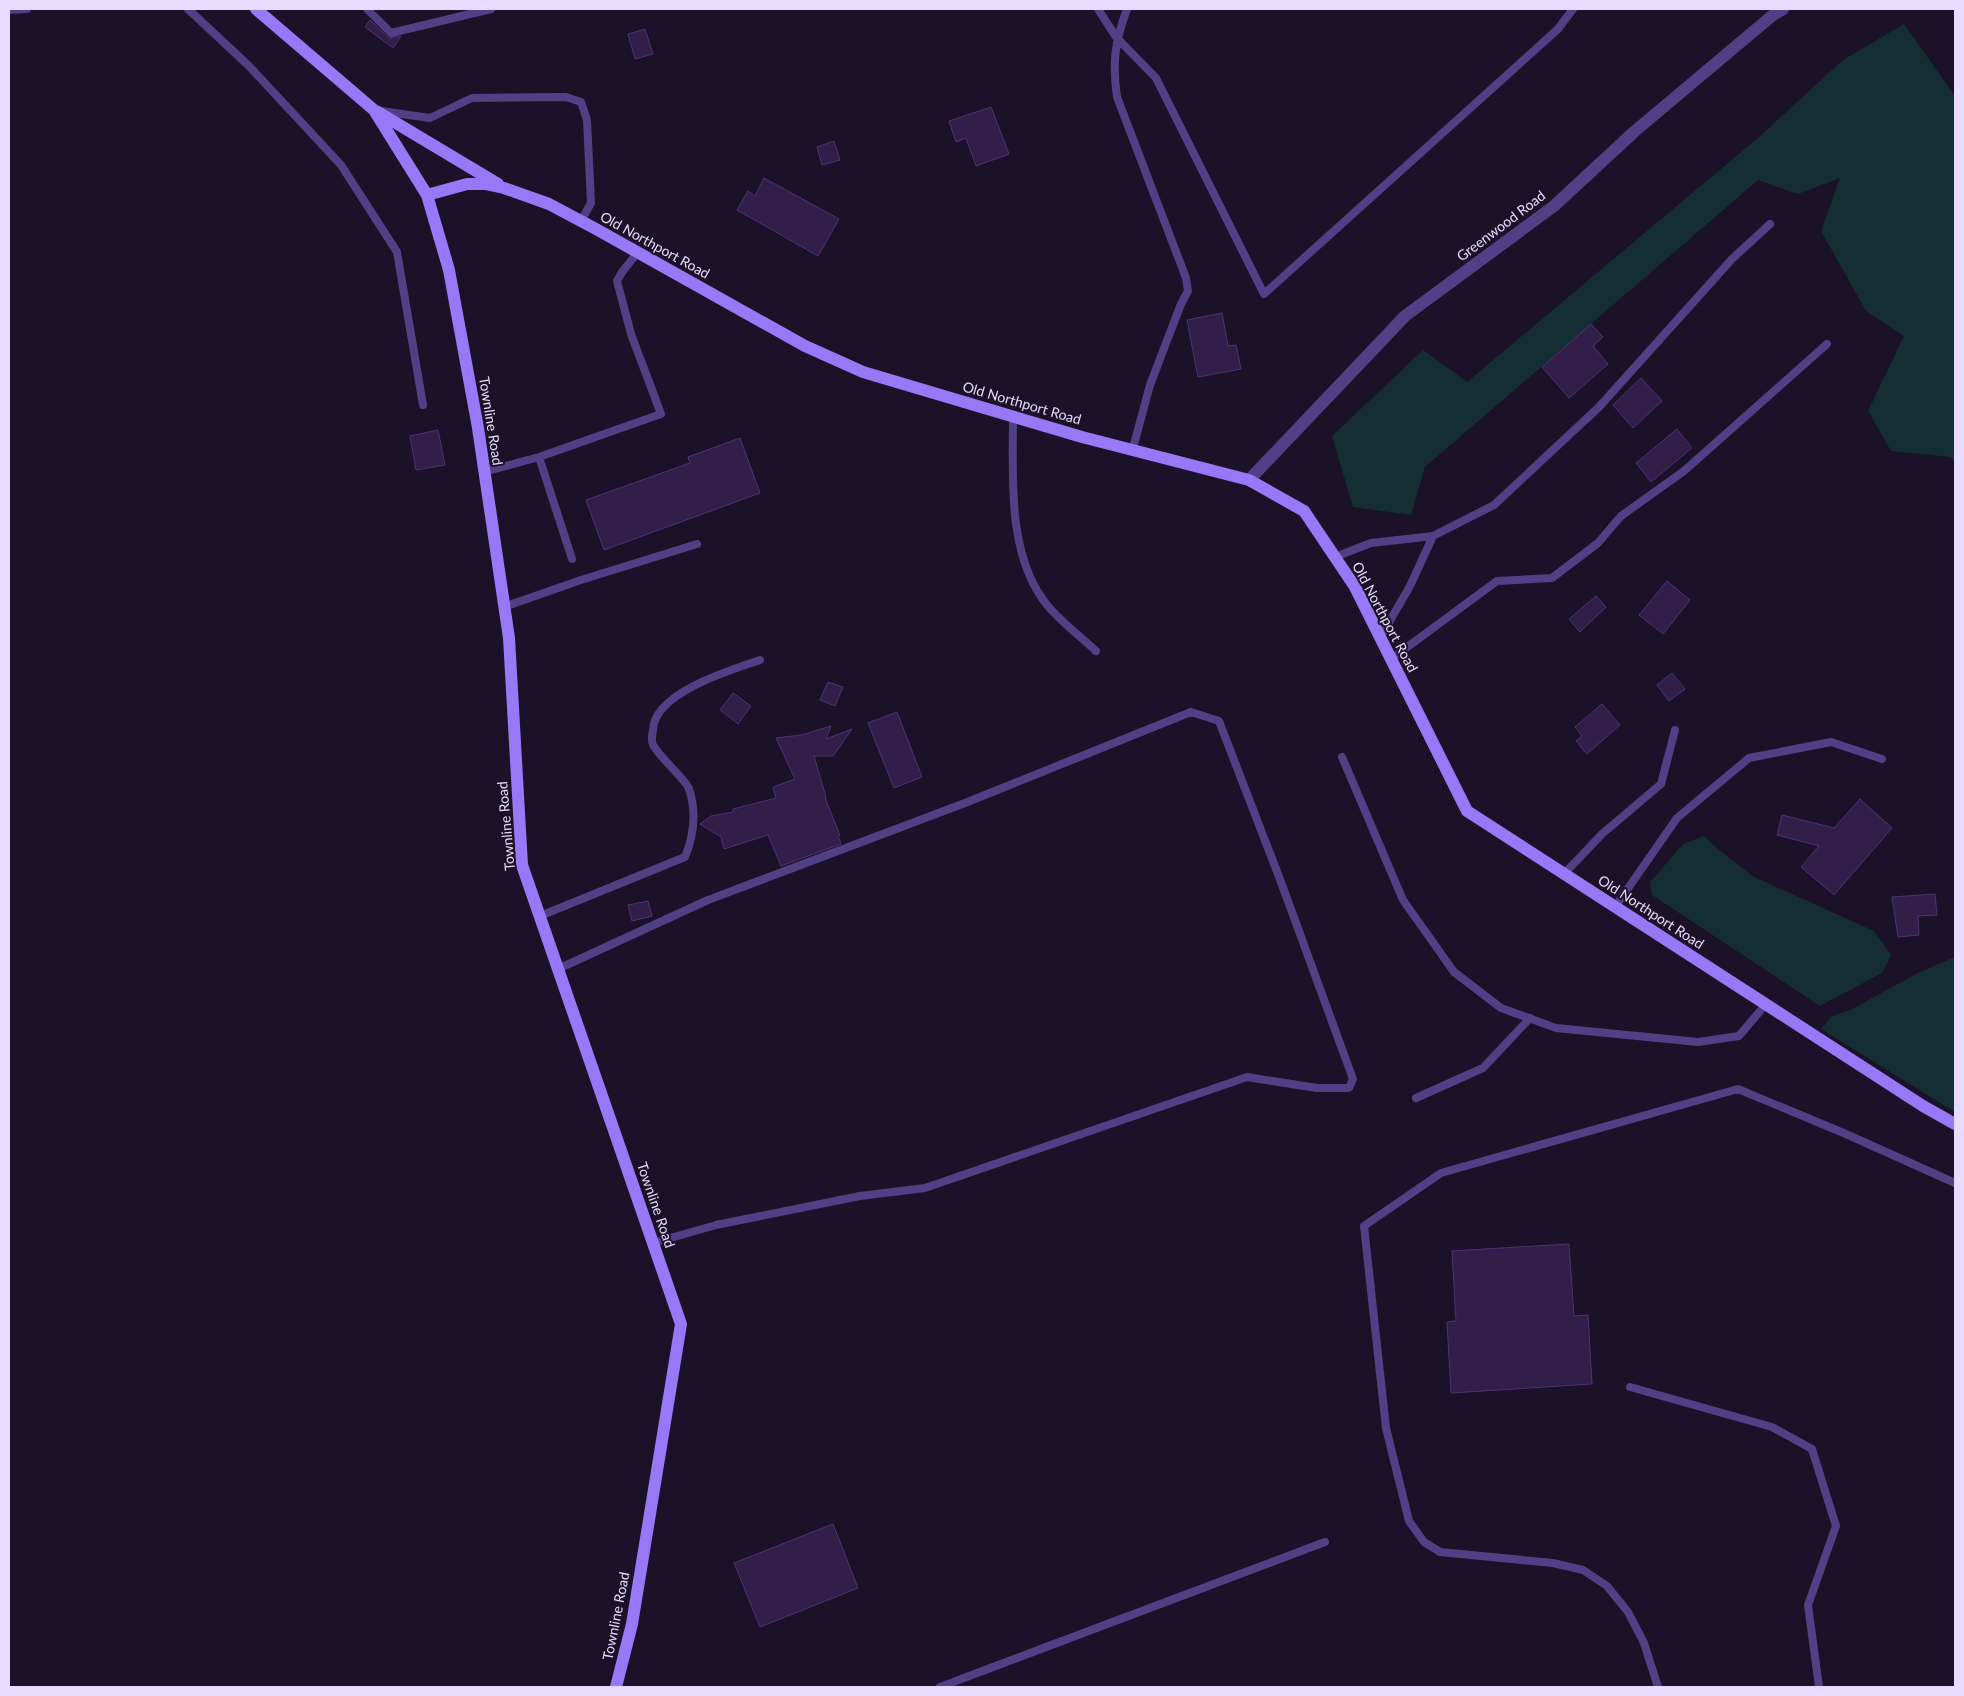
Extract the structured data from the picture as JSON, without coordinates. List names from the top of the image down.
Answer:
{
  "streets": {
    "main road": ["Old Northport Road", "Townline Road"],
    "street": ["Greenwood Road"]
  },
  "crossings": [
    ["Greenwood Road", "Old Northport Road"],
    ["Old Northport Road", "Townline Road"]
  ]
}
